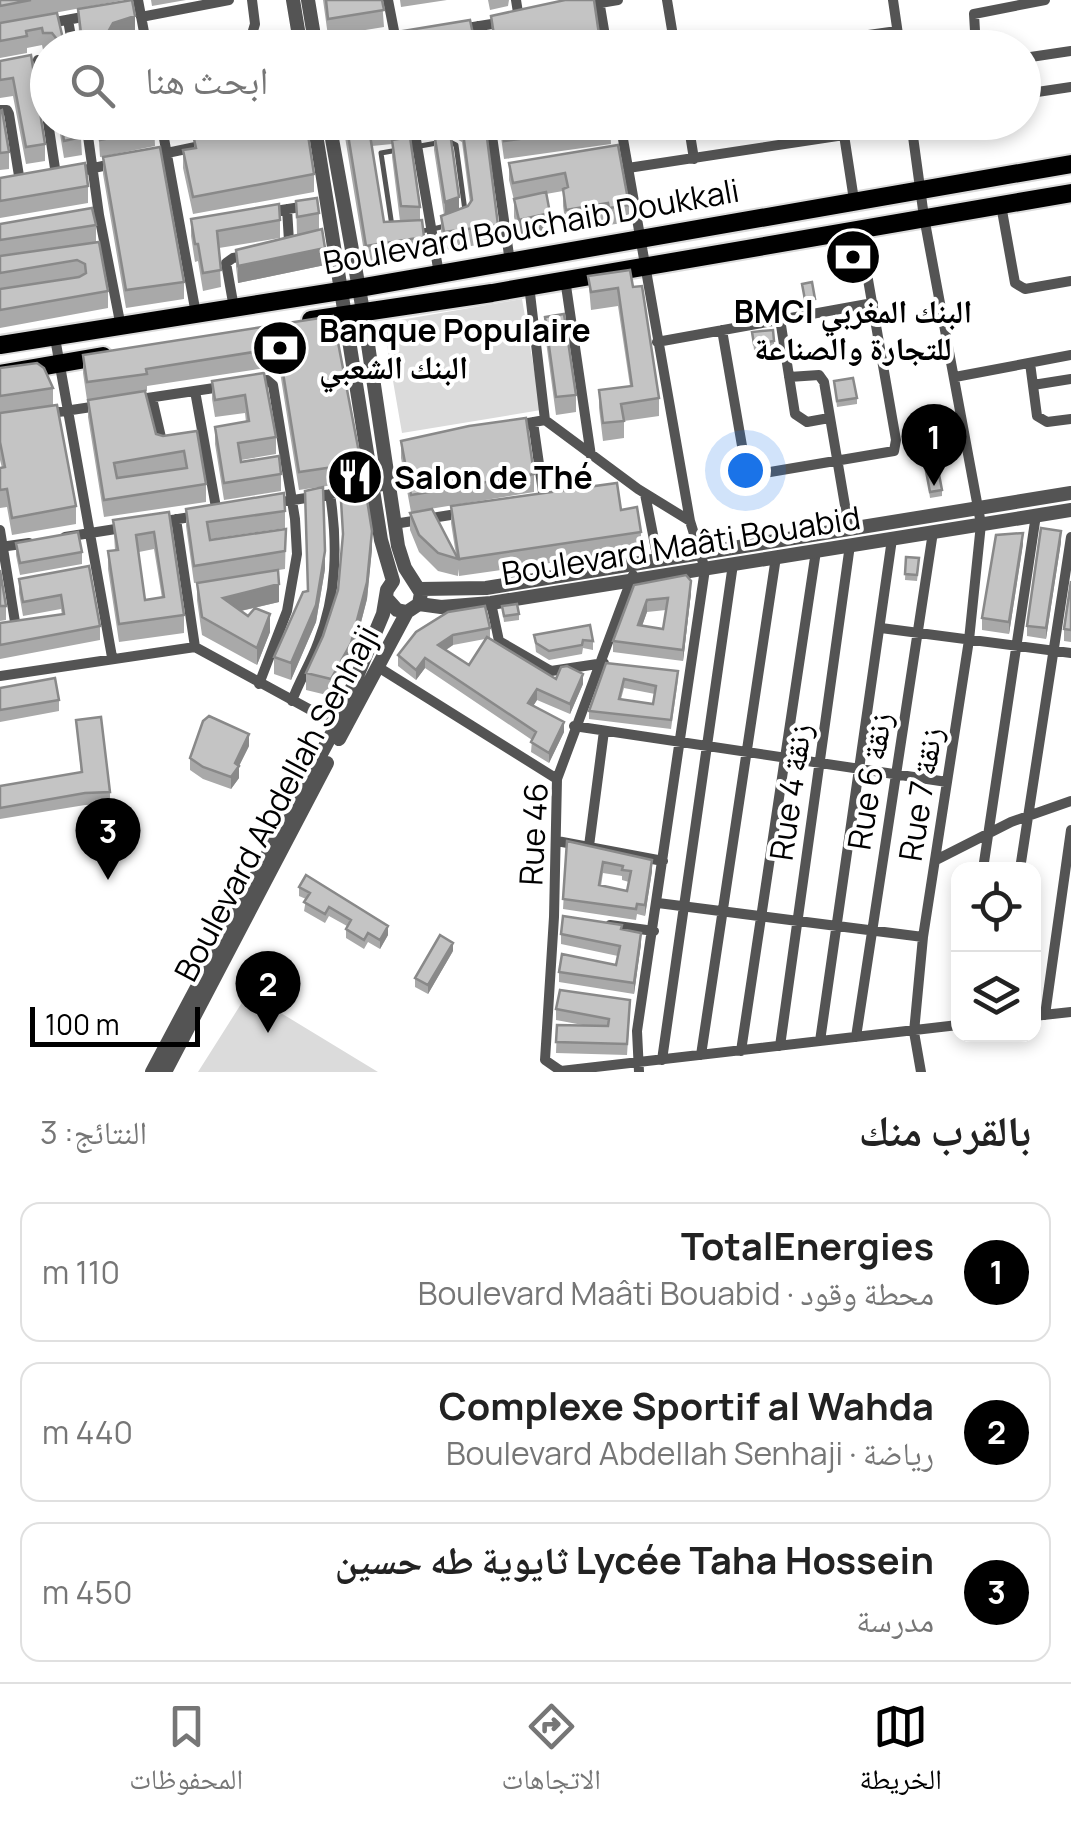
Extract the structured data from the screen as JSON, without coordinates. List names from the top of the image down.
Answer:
{
  "streets": {
    "main road": ["Boulevard Bouchaib Doukkali"],
    "street": [
      "Boulevard Maâti Bouabid",
      "Rue 6 زنقة",
      "Rue 4 زنقة",
      "Rue 7 زنقة",
      "Boulevard Abdellah Senhaji",
      "Rue 46"
    ]
  },
  "crossings": [
    ["Boulevard Bouchaib Doukkali", "Rue 7 زنقة"],
    ["Boulevard Bouchaib Doukkali", "Boulevard Abdellah Senhaji"],
    ["Boulevard Maâti Bouabid", "Rue 6 زنقة"],
    ["Boulevard Maâti Bouabid", "Rue 4 زنقة"],
    ["Boulevard Maâti Bouabid", "Rue 7 زنقة"],
    ["Boulevard Maâti Bouabid", "Boulevard Abdellah Senhaji"],
    ["Boulevard Maâti Bouabid", "Rue 46"]
  ],
  "places": {
    "bank": ["BMCI البنك المغربي للتجارة والصناعة", "Banque Populaire البنك الشعبي"],
    "restaurant": ["Salon de Thé"]
  },
  "scale_bar": "100 m",
  "page": {
    "search": "ابحث هنا",
    "pins": ["1", "3", "2"],
    "scale": "100 m",
    "heading": ["بالقرب منك", "النتائج: 3"],
    "list": [
      {
        "mark": "1",
        "name": "TotalEnergies",
        "note": "محطة وقود · Boulevard Maâti Bouabid",
        "value": "110 m"
      },
      {
        "mark": "2",
        "name": "Complexe Sportif al Wahda",
        "note": "رياضة · Boulevard Abdellah Senhaji",
        "value": "440 m"
      },
      {
        "mark": "3",
        "name": "Lycée Taha Hossein ثايوية طه حسين",
        "note": "مدرسة",
        "value": "450 m"
      }
    ],
    "nav": ["الخريطة", "الاتجاهات", "المحفوظات"]
  }
}
